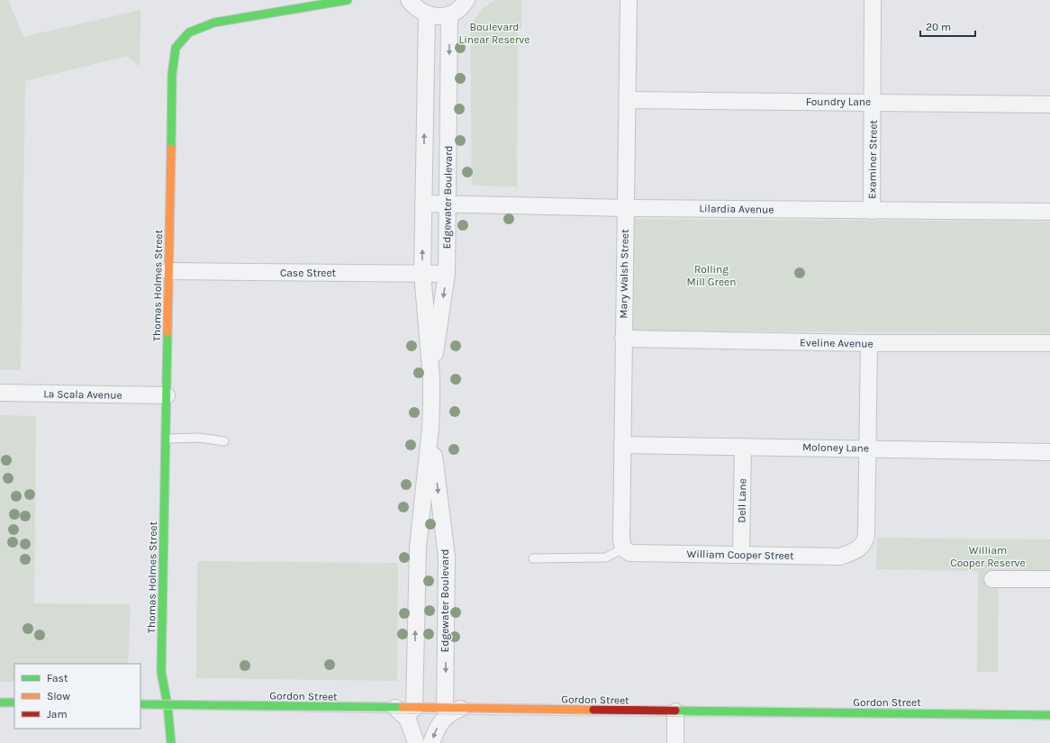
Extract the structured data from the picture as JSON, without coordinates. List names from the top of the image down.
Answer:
{
  "streets": {
    "main road": ["Thomas Holmes Street", "Gordon Street"],
    "street": [
      "Foundry Lane",
      "Examiner Street",
      "Edgewater Boulevard",
      "Lilardia Avenue",
      "Case Street",
      "Mary Walsh Street",
      "Eveline Avenue",
      "La Scala Avenue",
      "Moloney Lane",
      "Dell Lane",
      "William Cooper Street"
    ]
  },
  "crossings": [
    ["Foundry Lane", "Examiner Street"],
    ["Foundry Lane", "Mary Walsh Street"],
    ["Examiner Street", "Lilardia Avenue"],
    ["Edgewater Boulevard", "Lilardia Avenue"],
    ["Edgewater Boulevard", "Case Street"],
    ["Edgewater Boulevard", "Gordon Street"],
    ["Lilardia Avenue", "Mary Walsh Street"],
    ["Case Street", "Thomas Holmes Street"],
    ["Mary Walsh Street", "Eveline Avenue"],
    ["Mary Walsh Street", "Moloney Lane"],
    ["Mary Walsh Street", "William Cooper Street"],
    ["Thomas Holmes Street", "La Scala Avenue"],
    ["Thomas Holmes Street", "Gordon Street"],
    ["Moloney Lane", "Dell Lane"],
    ["Moloney Lane", "William Cooper Street"],
    ["Dell Lane", "William Cooper Street"]
  ],
  "parks": ["Boulevard Linear Reserve", "Rolling Mill Green", "William Cooper Reserve"],
  "legend": ["Fast", "Slow", "Jam"],
  "scale_bar": "20 m"
}
